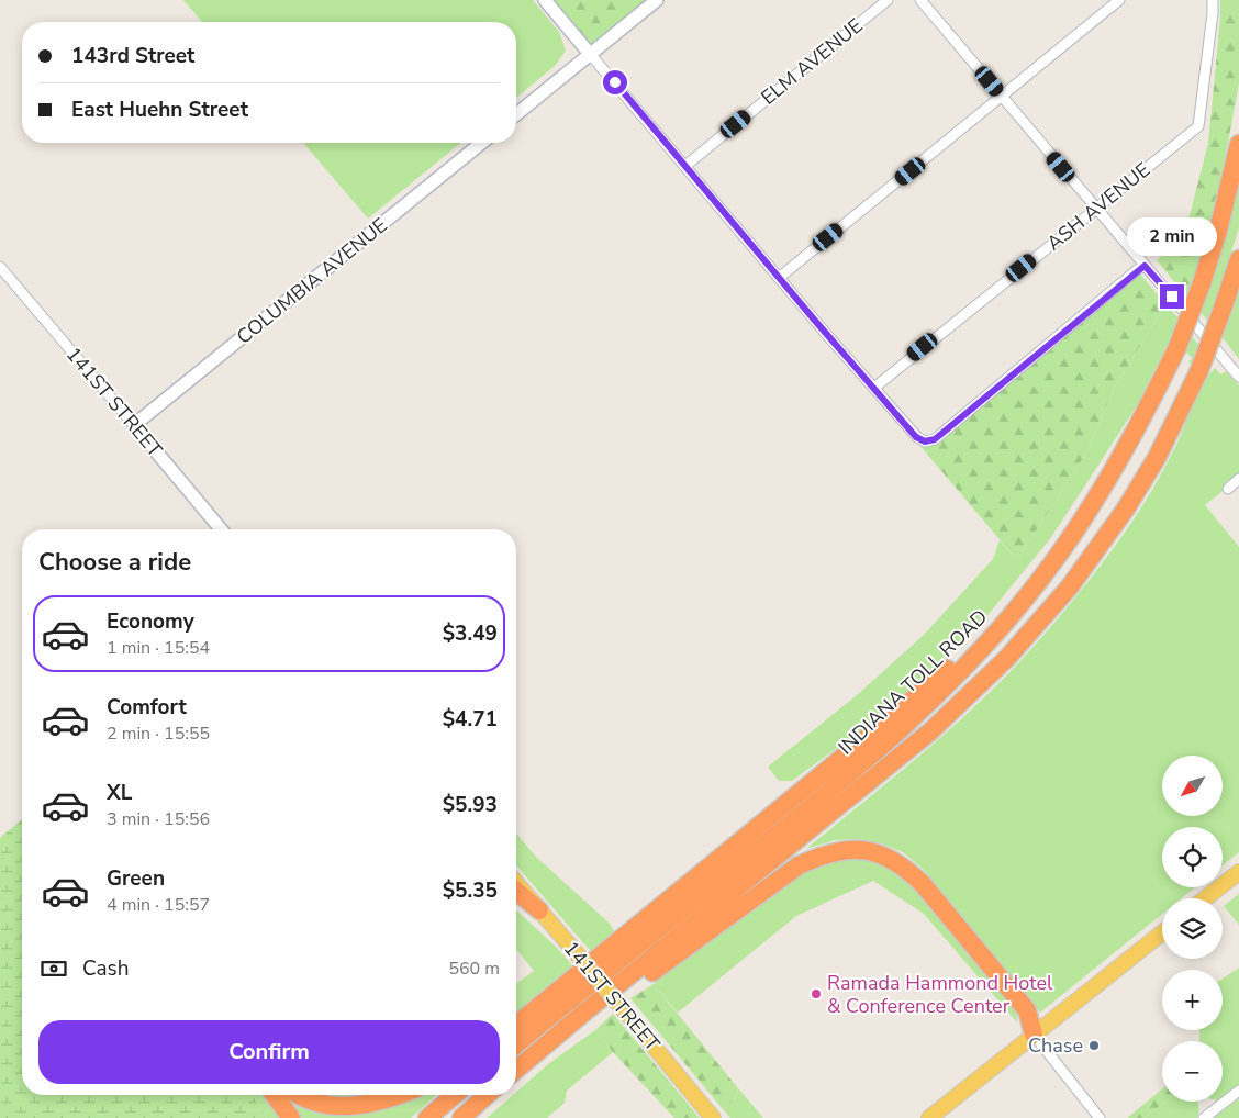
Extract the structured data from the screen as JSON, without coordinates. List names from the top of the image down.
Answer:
{
  "streets": {
    "highway": ["INDIANA TOLL ROAD"],
    "main road": ["141ST STREET"],
    "street": ["ELM AVENUE", "ASH AVENUE", "COLUMBIA AVENUE"]
  },
  "crossings": [
    ["COLUMBIA AVENUE", "141ST STREET"]
  ],
  "places": ["Ramada Hammond Hotel & Conference Center", "Chase"],
  "north": "bottom left",
  "page": {
    "banner": ["143rd Street", "East Huehn Street"],
    "bubble": "2 min",
    "heading": "Choose a ride",
    "list": [
      {
        "name": "Economy",
        "note": "1 min · 15:54",
        "value": "$3.49"
      },
      {
        "name": "Comfort",
        "note": "2 min · 15:55",
        "value": "$4.71"
      },
      {
        "name": "XL",
        "note": "3 min · 15:56",
        "value": "$5.93"
      },
      {
        "name": "Green",
        "note": "4 min · 15:57",
        "value": "$5.35"
      }
    ],
    "map_buttons": ["+", "−"],
    "pay": ["Cash", "560 m"],
    "buttons": "Confirm"
  }
}
